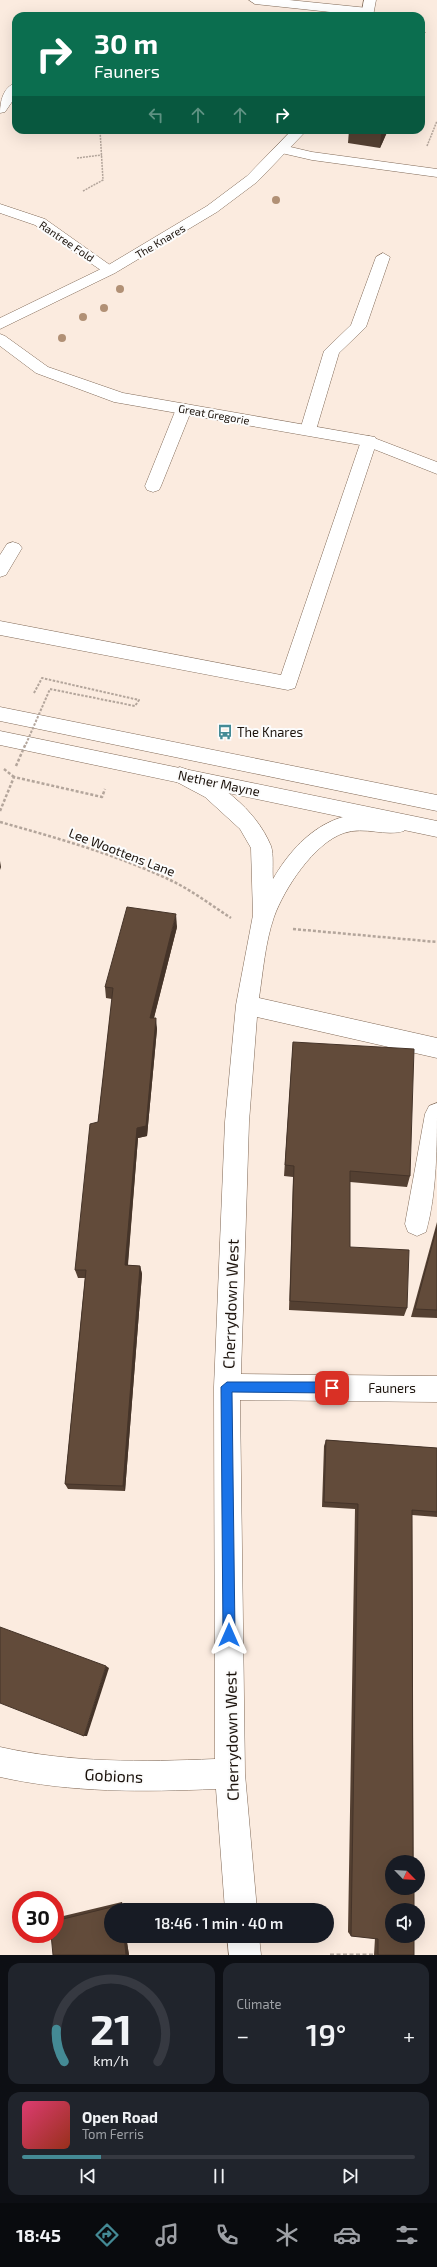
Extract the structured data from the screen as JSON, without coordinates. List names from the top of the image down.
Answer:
{
  "streets": {
    "street": [
      "Rantree Fold",
      "The Knares",
      "Great Gregorie",
      "Nether Mayne",
      "Cherrydown West",
      "Fauners",
      "Gobions"
    ],
    "path": ["Lee Woottens Lane"]
  },
  "crossings": [
    ["Rantree Fold", "The Knares"],
    ["Nether Mayne", "Cherrydown West"],
    ["Cherrydown West", "Fauners"],
    ["Cherrydown West", "Gobions"]
  ],
  "places": {
    "bus stop": ["The Knares"]
  },
  "north": "bottom right",
  "page": {
    "turn": ["30 m", "Fauners"],
    "limit": "30",
    "trip": "18:46 · 1 min · 40 m",
    "tile": "Climate",
    "heat": ["−", "19°", "+"],
    "song": ["Open Road", "Tom Ferris"],
    "tabs": "18:45",
    "gauge": ["21", "km/h"]
  }
}
